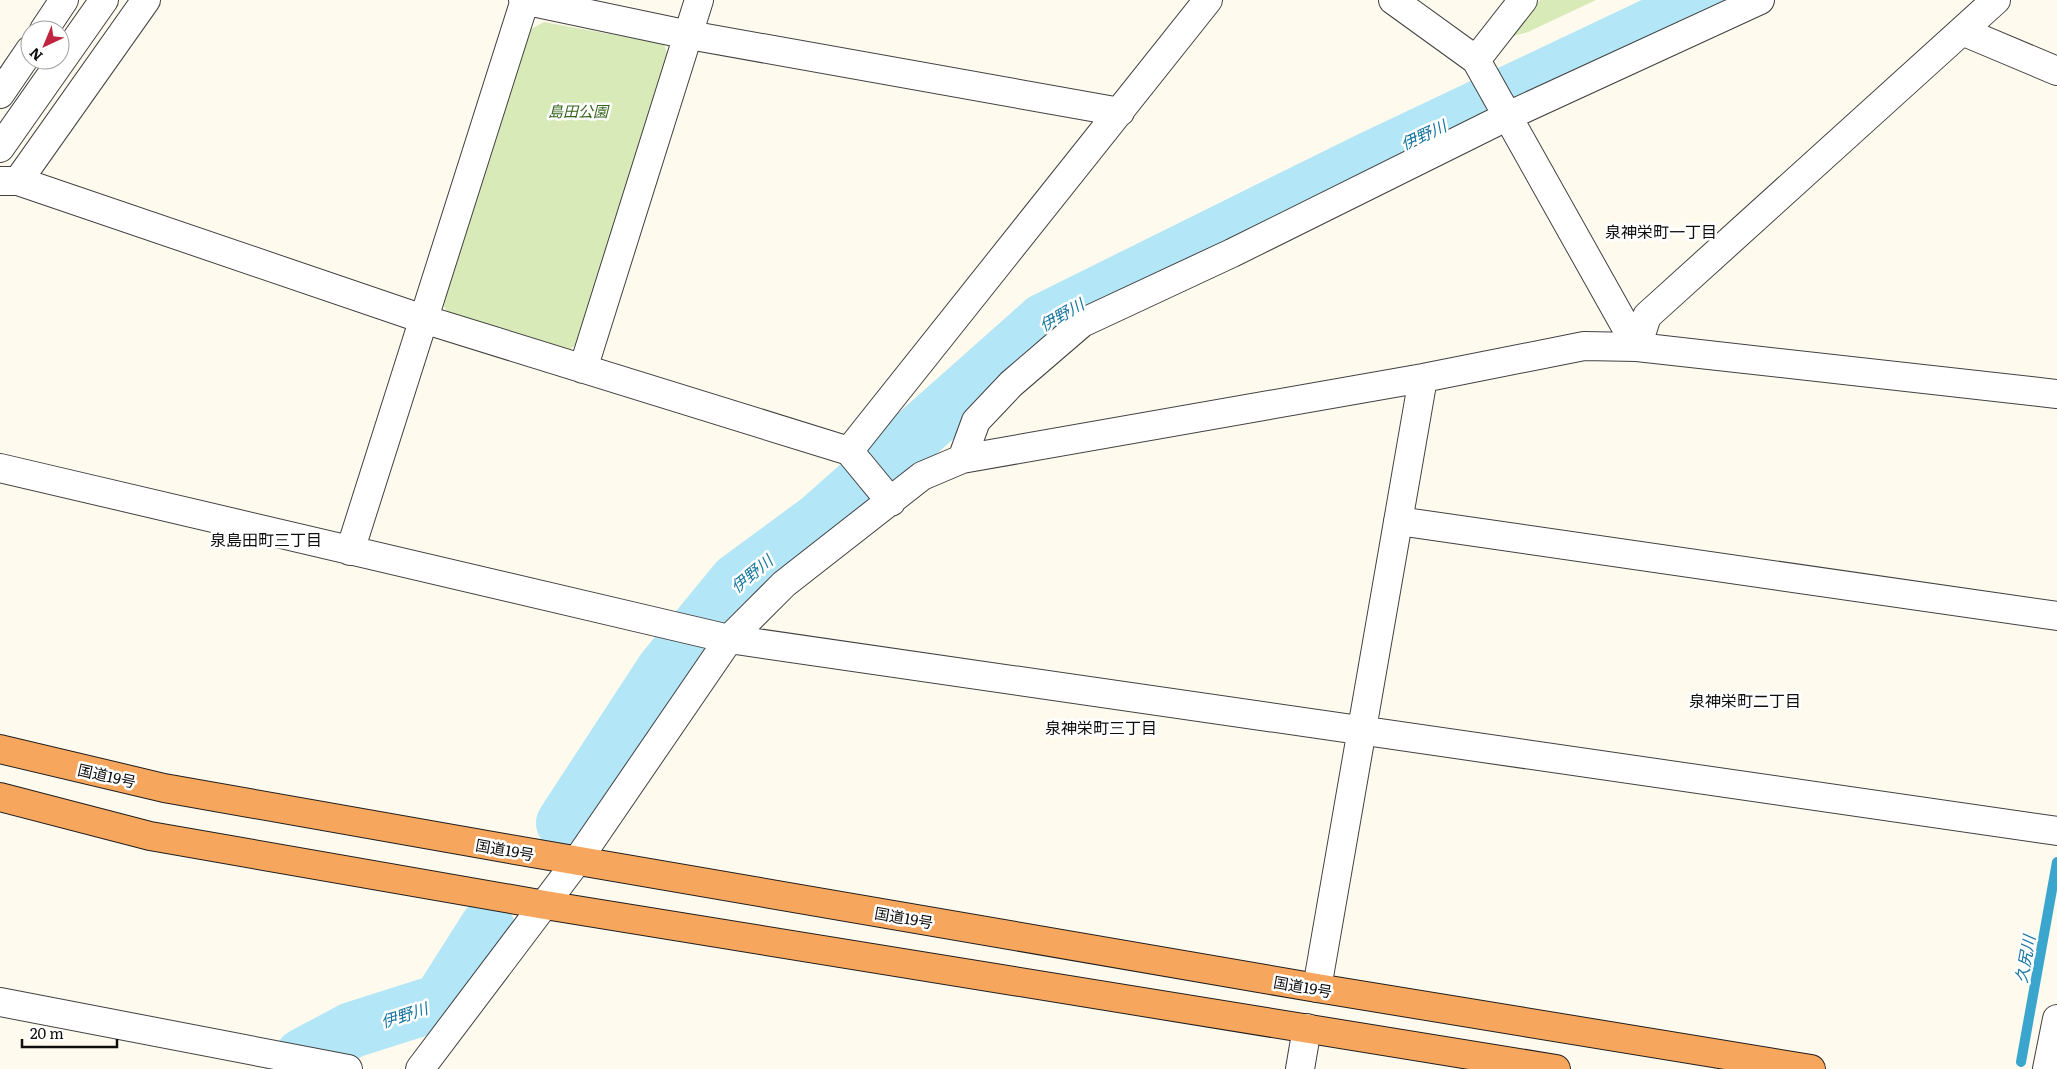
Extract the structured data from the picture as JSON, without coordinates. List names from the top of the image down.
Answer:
{
  "streets": {
    "highway": ["国道19号"]
  },
  "districts": [
    "泉神栄町一丁目",
    "泉島田町三丁目",
    "泉神栄町二丁目",
    "泉神栄町三丁目"
  ],
  "water": ["伊野川", "久尻川"],
  "parks": ["島田公園"],
  "scale_bar": "20 m",
  "north": "bottom left"
}
